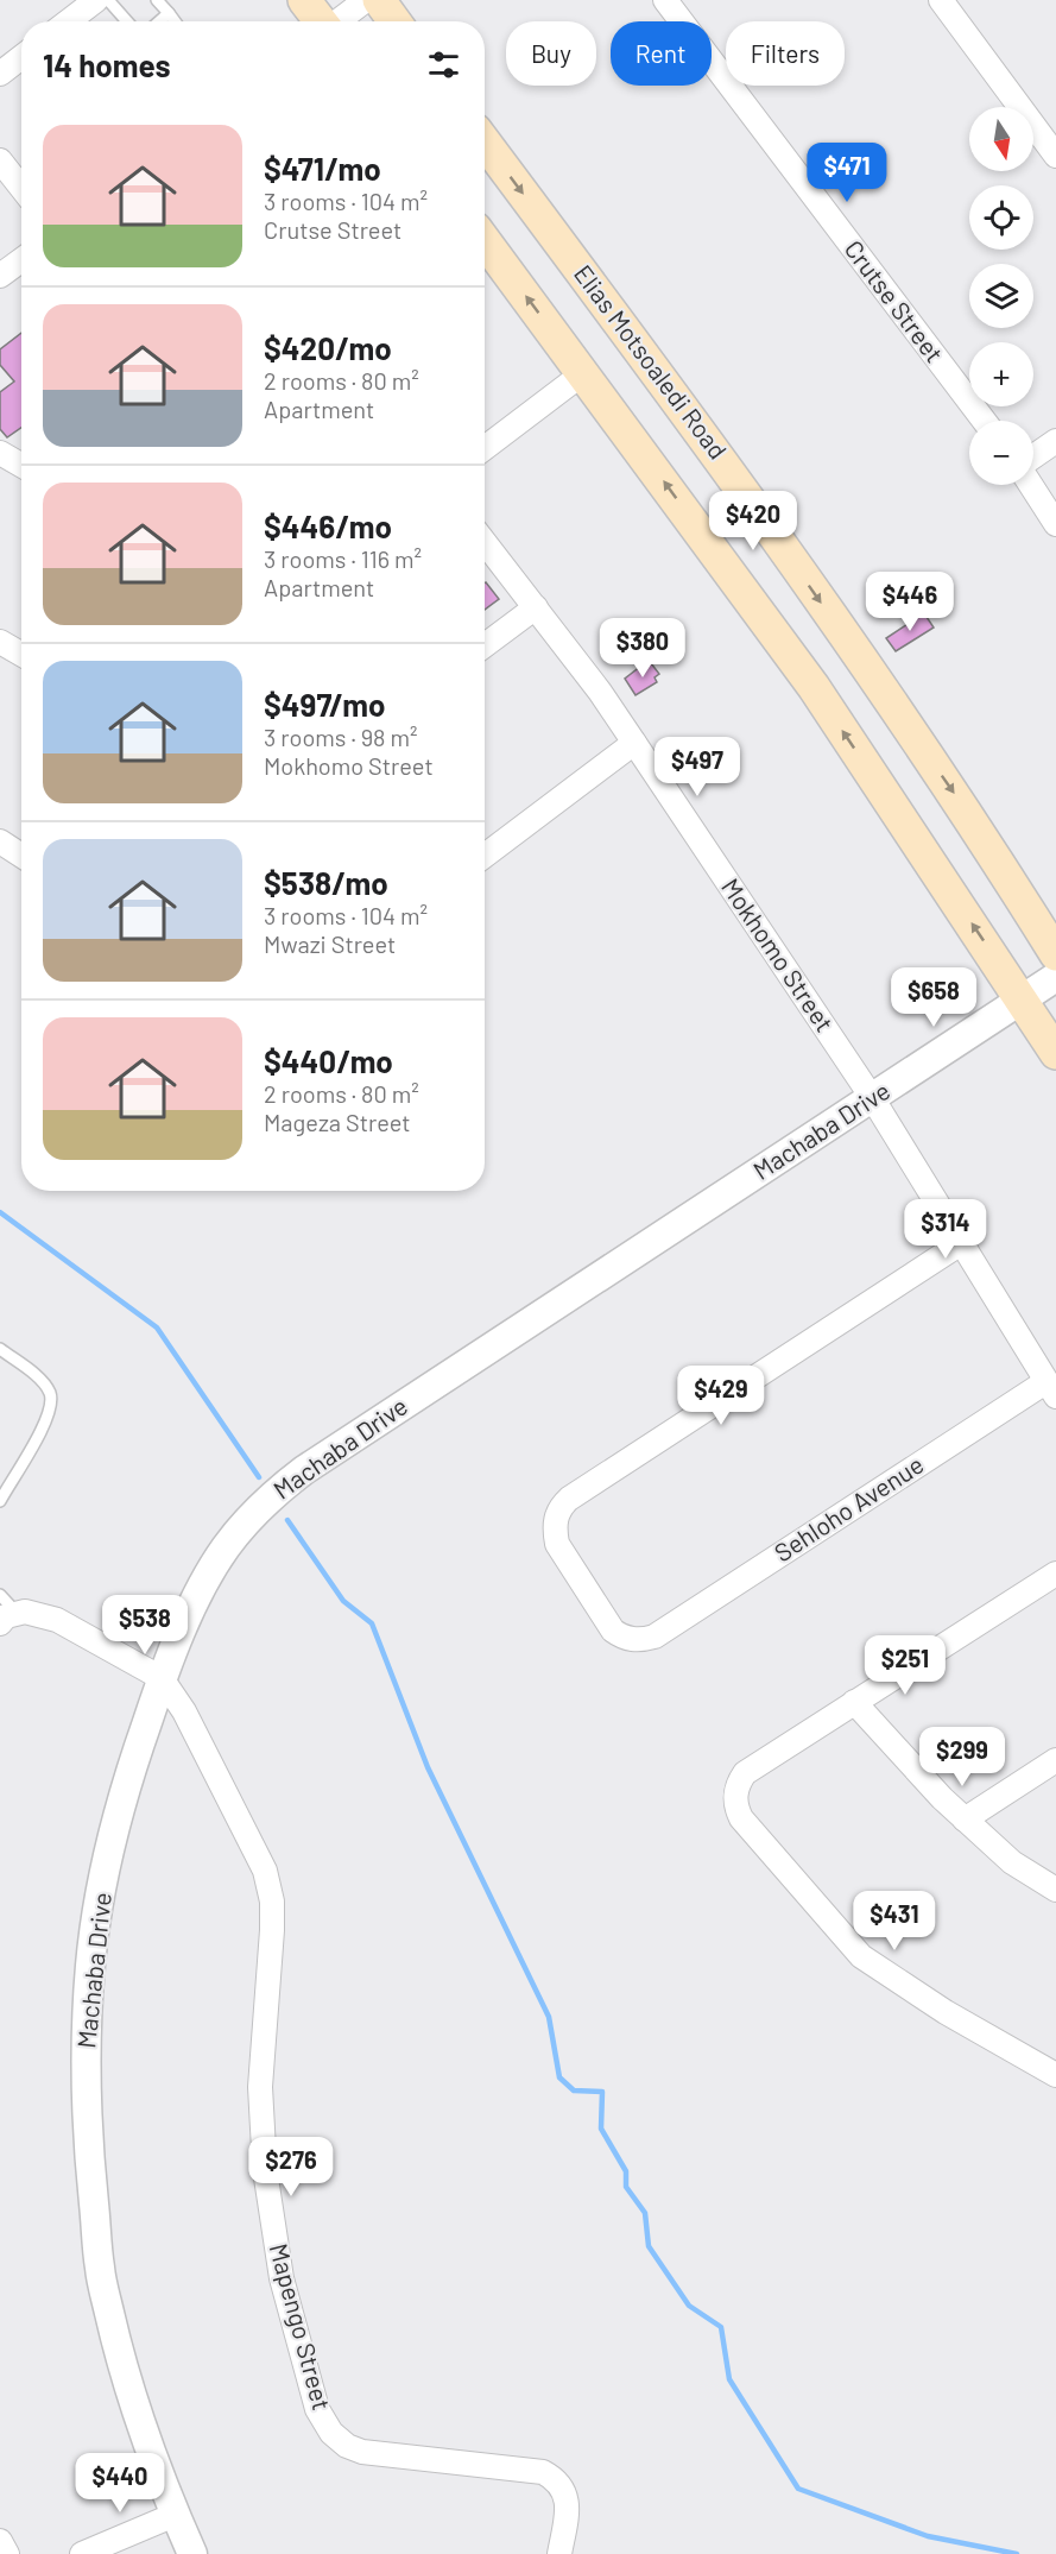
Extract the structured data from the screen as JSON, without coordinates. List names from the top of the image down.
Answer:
{
  "streets": {
    "main road": ["Elias Motsoaledi Road"],
    "street": [
      "Crutse Street",
      "Mokhomo Street",
      "Machaba Drive",
      "Sehloho Avenue",
      "Mapengo Street"
    ]
  },
  "crossings": [
    ["Mokhomo Street", "Machaba Drive"],
    ["Mokhomo Street", "Sehloho Avenue"],
    ["Machaba Drive", "Mapengo Street"]
  ],
  "north": "bottom",
  "page": {
    "chip": ["Buy", "Rent", "Filters"],
    "heading": "14 homes",
    "map_buttons": ["+", "−"],
    "list": [
      {
        "name": "$471/mo",
        "note": "3 rooms · 104 m² · Crutse Street"
      },
      {
        "name": "$420/mo",
        "note": "2 rooms · 80 m² · Apartment"
      },
      {
        "name": "$446/mo",
        "note": "3 rooms · 116 m² · Apartment"
      },
      {
        "name": "$497/mo",
        "note": "3 rooms · 98 m² · Mokhomo Street"
      },
      {
        "name": "$538/mo",
        "note": "3 rooms · 104 m² · Mwazi Street"
      },
      {
        "name": "$440/mo",
        "note": "2 rooms · 80 m² · Mageza Street"
      }
    ],
    "price": [
      "$471",
      "$420",
      "$446",
      "$380",
      "$497",
      "$658",
      "$314",
      "$429",
      "$538",
      "$251",
      "$299",
      "$431",
      "$276",
      "$440"
    ]
  }
}
